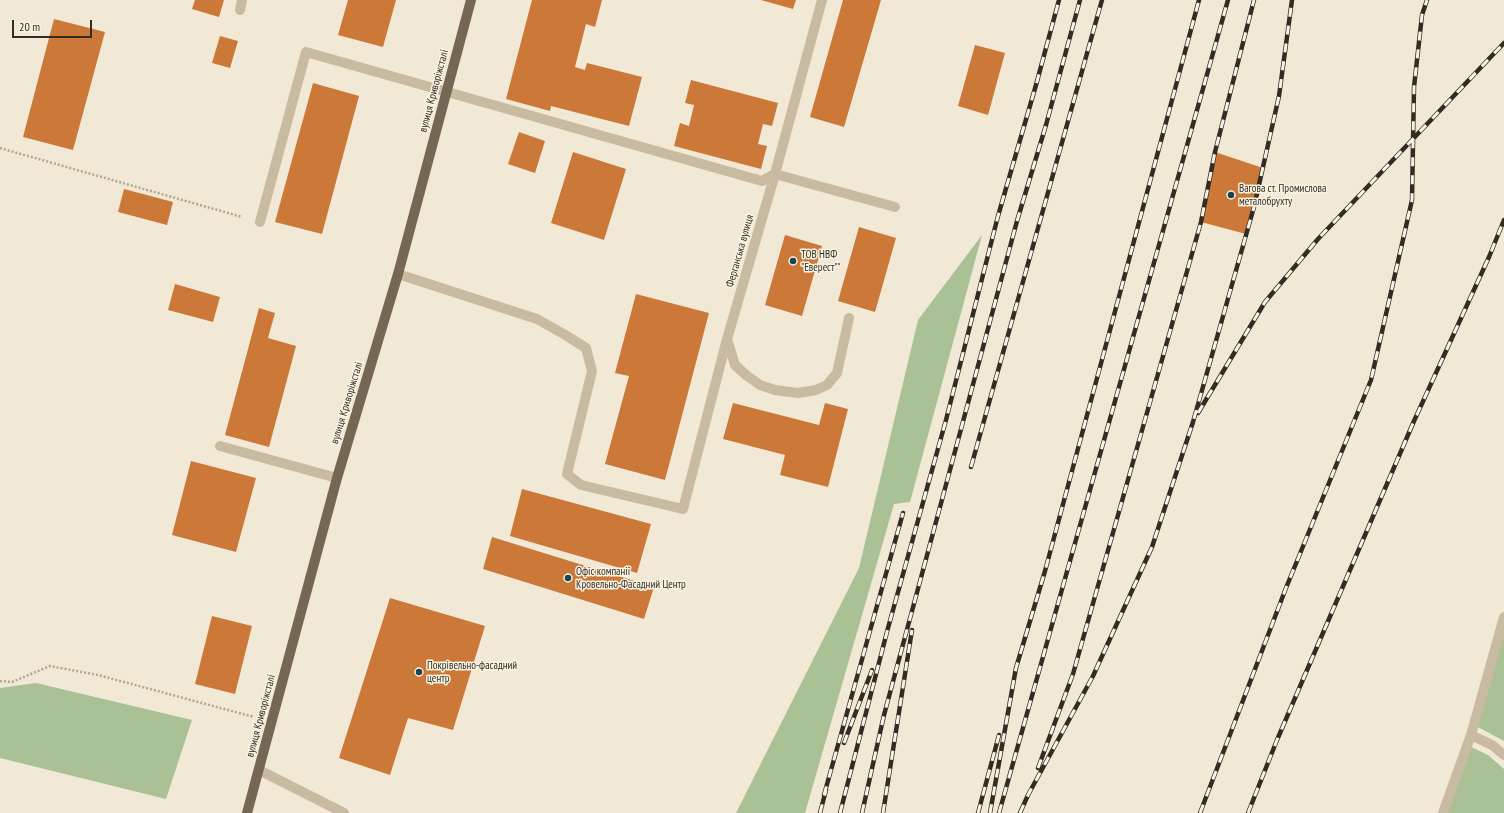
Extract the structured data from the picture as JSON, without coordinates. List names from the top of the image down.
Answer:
{
  "streets": {
    "main road": ["вулиця Криворіжсталі"],
    "street": ["Ферганська вулиця"]
  },
  "crossings": [
    ["вулиця Криворіжсталі", "Ферганська вулиця"]
  ],
  "places": [
    "Вагова ст. Промислова металобрухту",
    "ТОВ НВФ \"Еверест\"\"",
    "Офіс компанії Кровельно-Фасадний Центр",
    "Покрівельно-фасадний центр"
  ],
  "scale_bar": "20 m"
}
